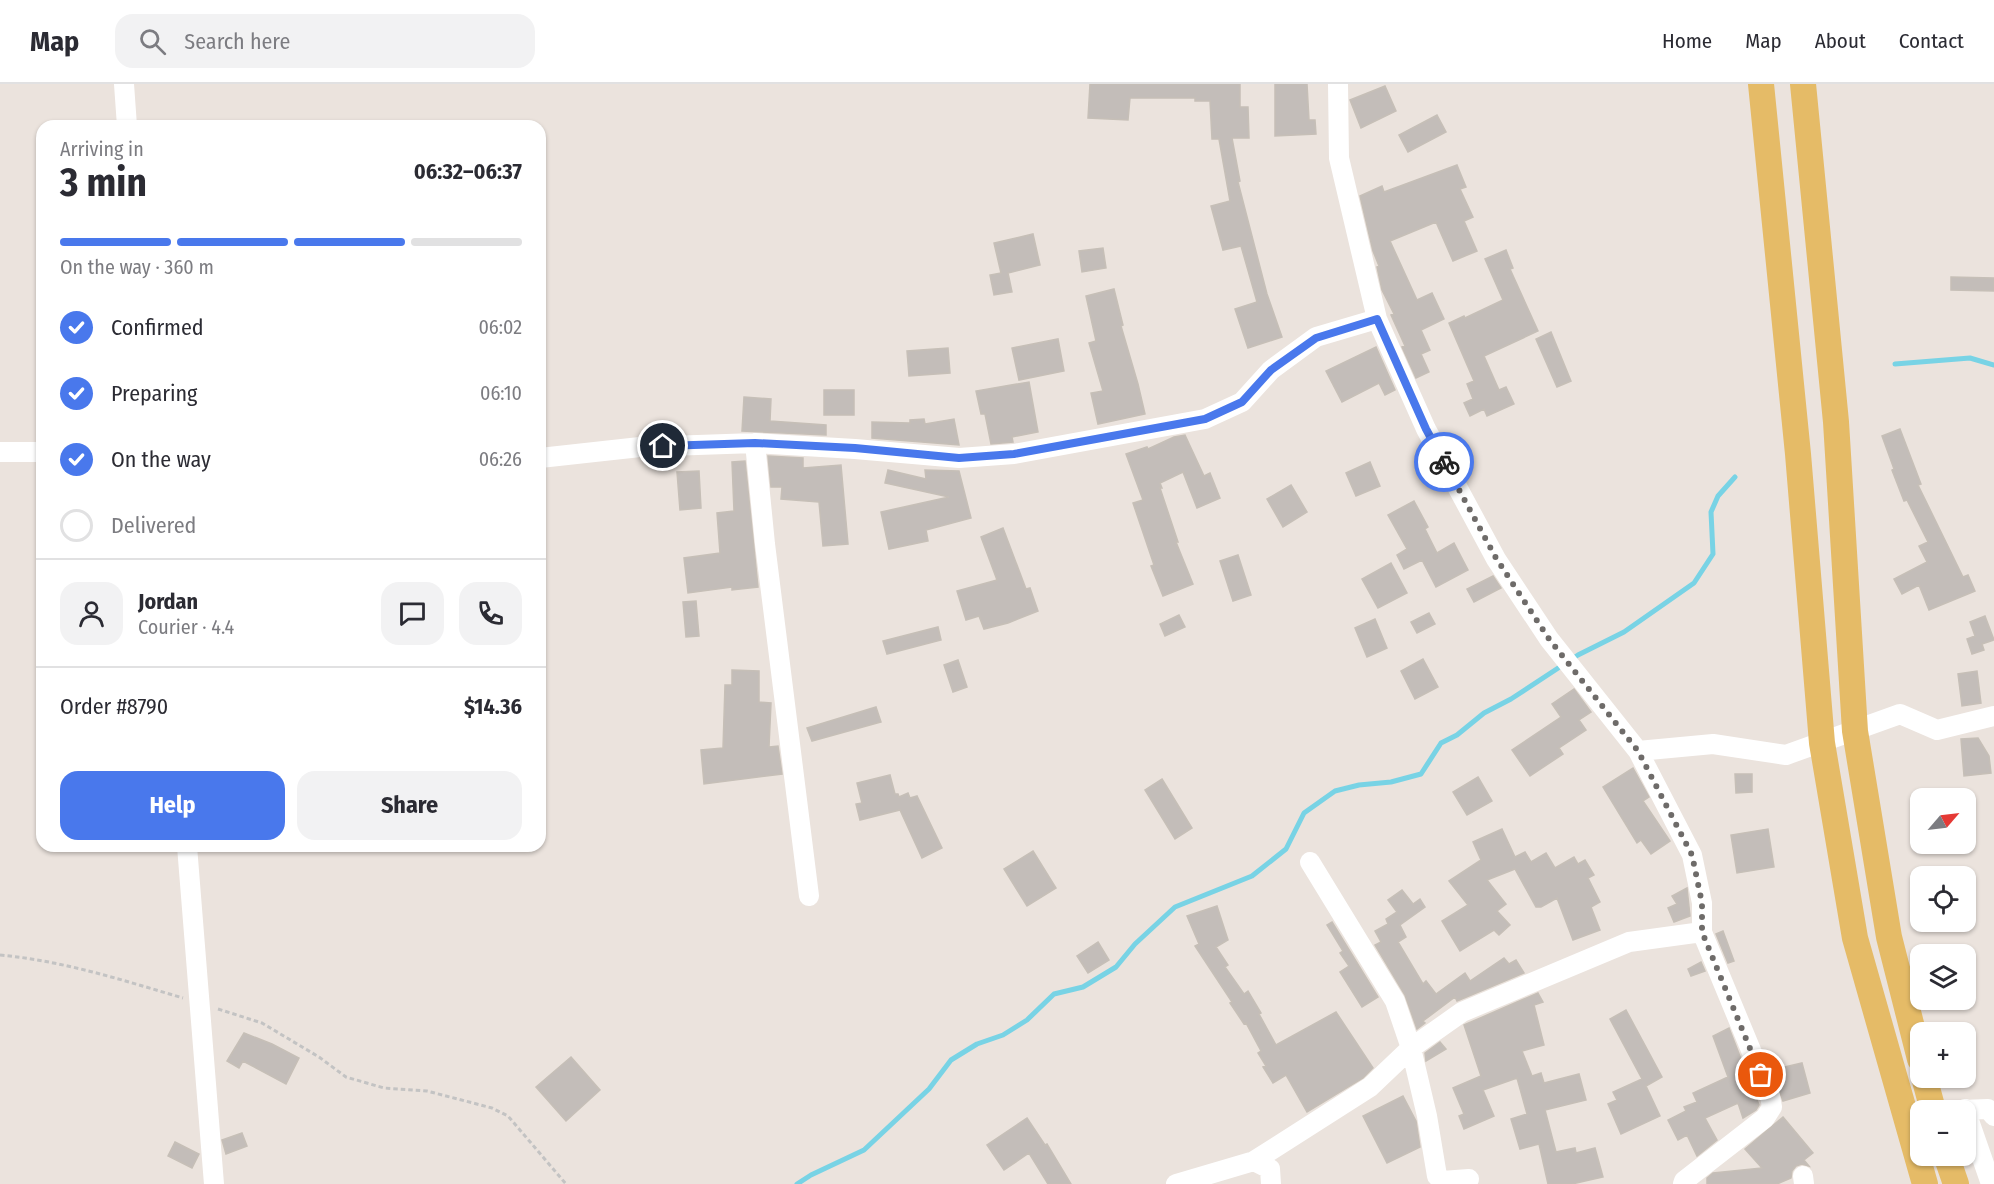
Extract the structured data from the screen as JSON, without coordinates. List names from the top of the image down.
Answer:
{
  "north": "top right",
  "page": {
    "header": "Map",
    "search": "Search here",
    "nav": [
      "Home",
      "Map",
      "About",
      "Contact"
    ],
    "heading": ["3 min", "Arriving in", "06:32–06:37"],
    "panel": [
      "Jordan",
      "Courier · 4.4",
      "Order #8790",
      "$14.36"
    ],
    "bar": "On the way · 360 m",
    "list": [
      ["Confirmed", "06:02"],
      ["Preparing", "06:10"],
      ["On the way", "06:26"],
      "Delivered"
    ],
    "buttons": ["Help", "Share"],
    "map_buttons": ["+", "−"]
  }
}
